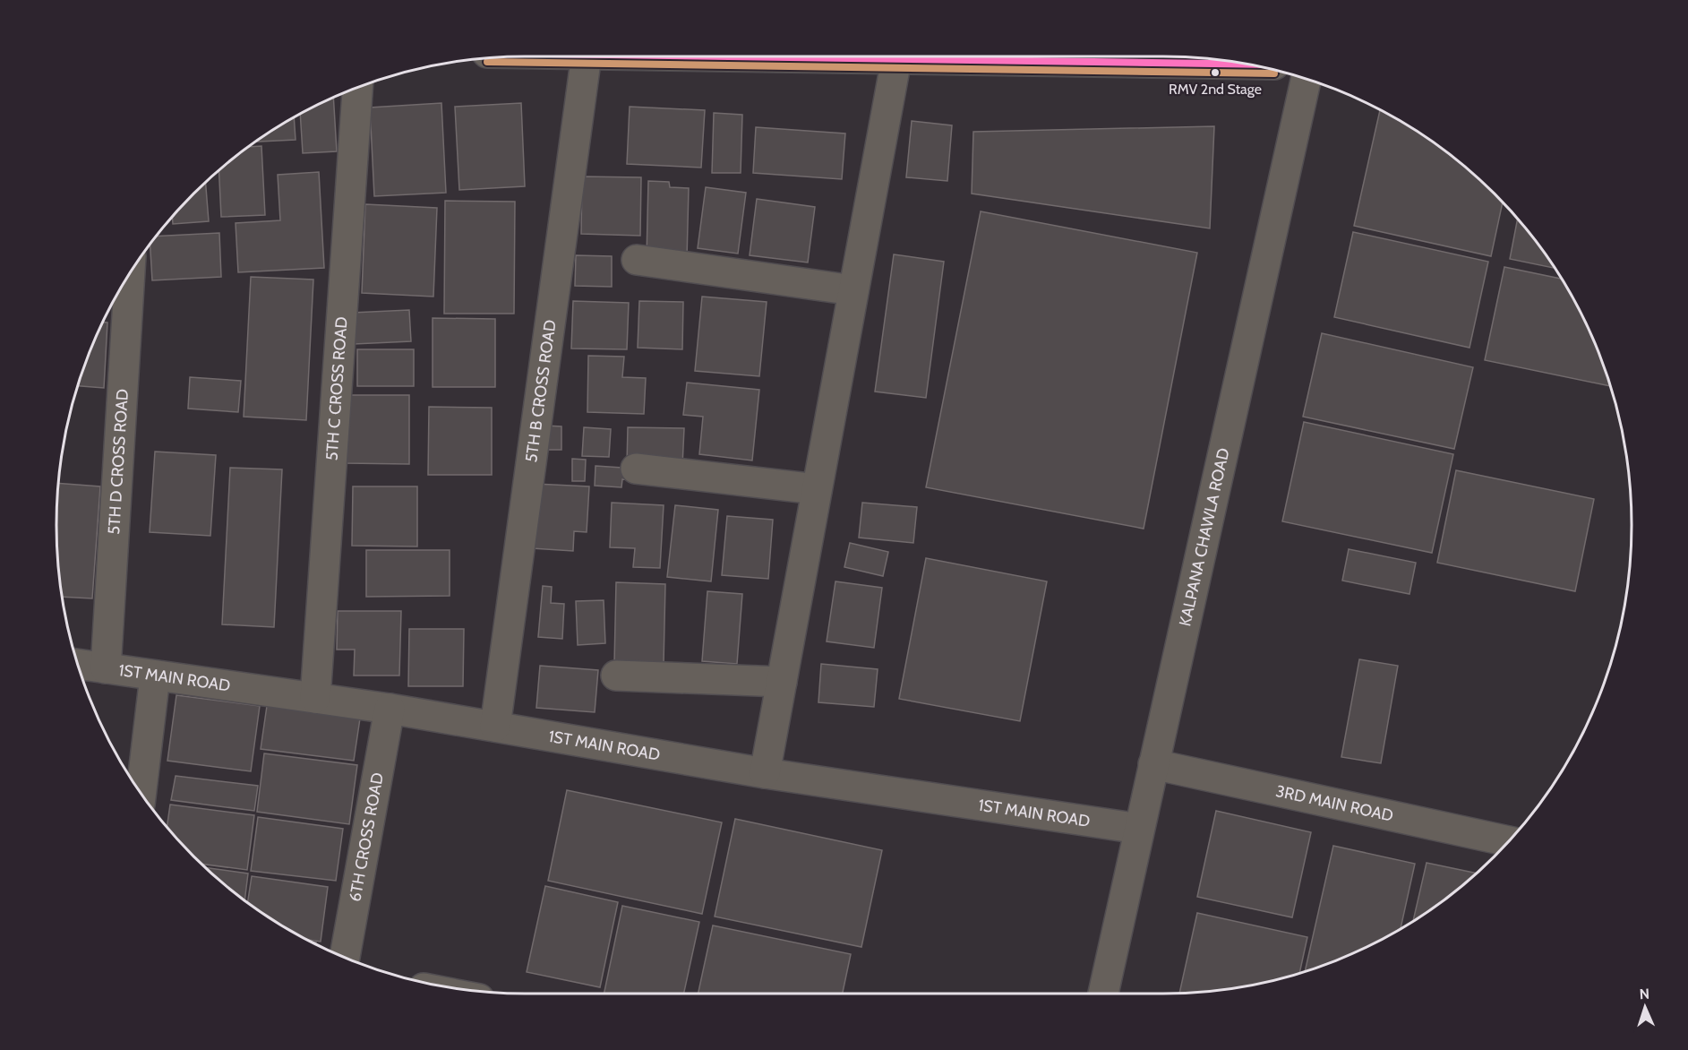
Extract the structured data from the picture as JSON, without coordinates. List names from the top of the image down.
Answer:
{
  "streets": {
    "street": [
      "5TH C CROSS ROAD",
      "5TH B CROSS ROAD",
      "5TH D CROSS ROAD",
      "KALPANA CHAWLA ROAD",
      "1ST MAIN ROAD",
      "3RD MAIN ROAD",
      "6TH CROSS ROAD"
    ]
  },
  "crossings": [
    ["5TH C CROSS ROAD", "1ST MAIN ROAD"],
    ["5TH B CROSS ROAD", "1ST MAIN ROAD"],
    ["5TH D CROSS ROAD", "1ST MAIN ROAD"],
    ["KALPANA CHAWLA ROAD", "1ST MAIN ROAD"],
    ["KALPANA CHAWLA ROAD", "3RD MAIN ROAD"],
    ["1ST MAIN ROAD", "6TH CROSS ROAD"]
  ],
  "places": ["RMV 2nd Stage"],
  "north": "top"
}
